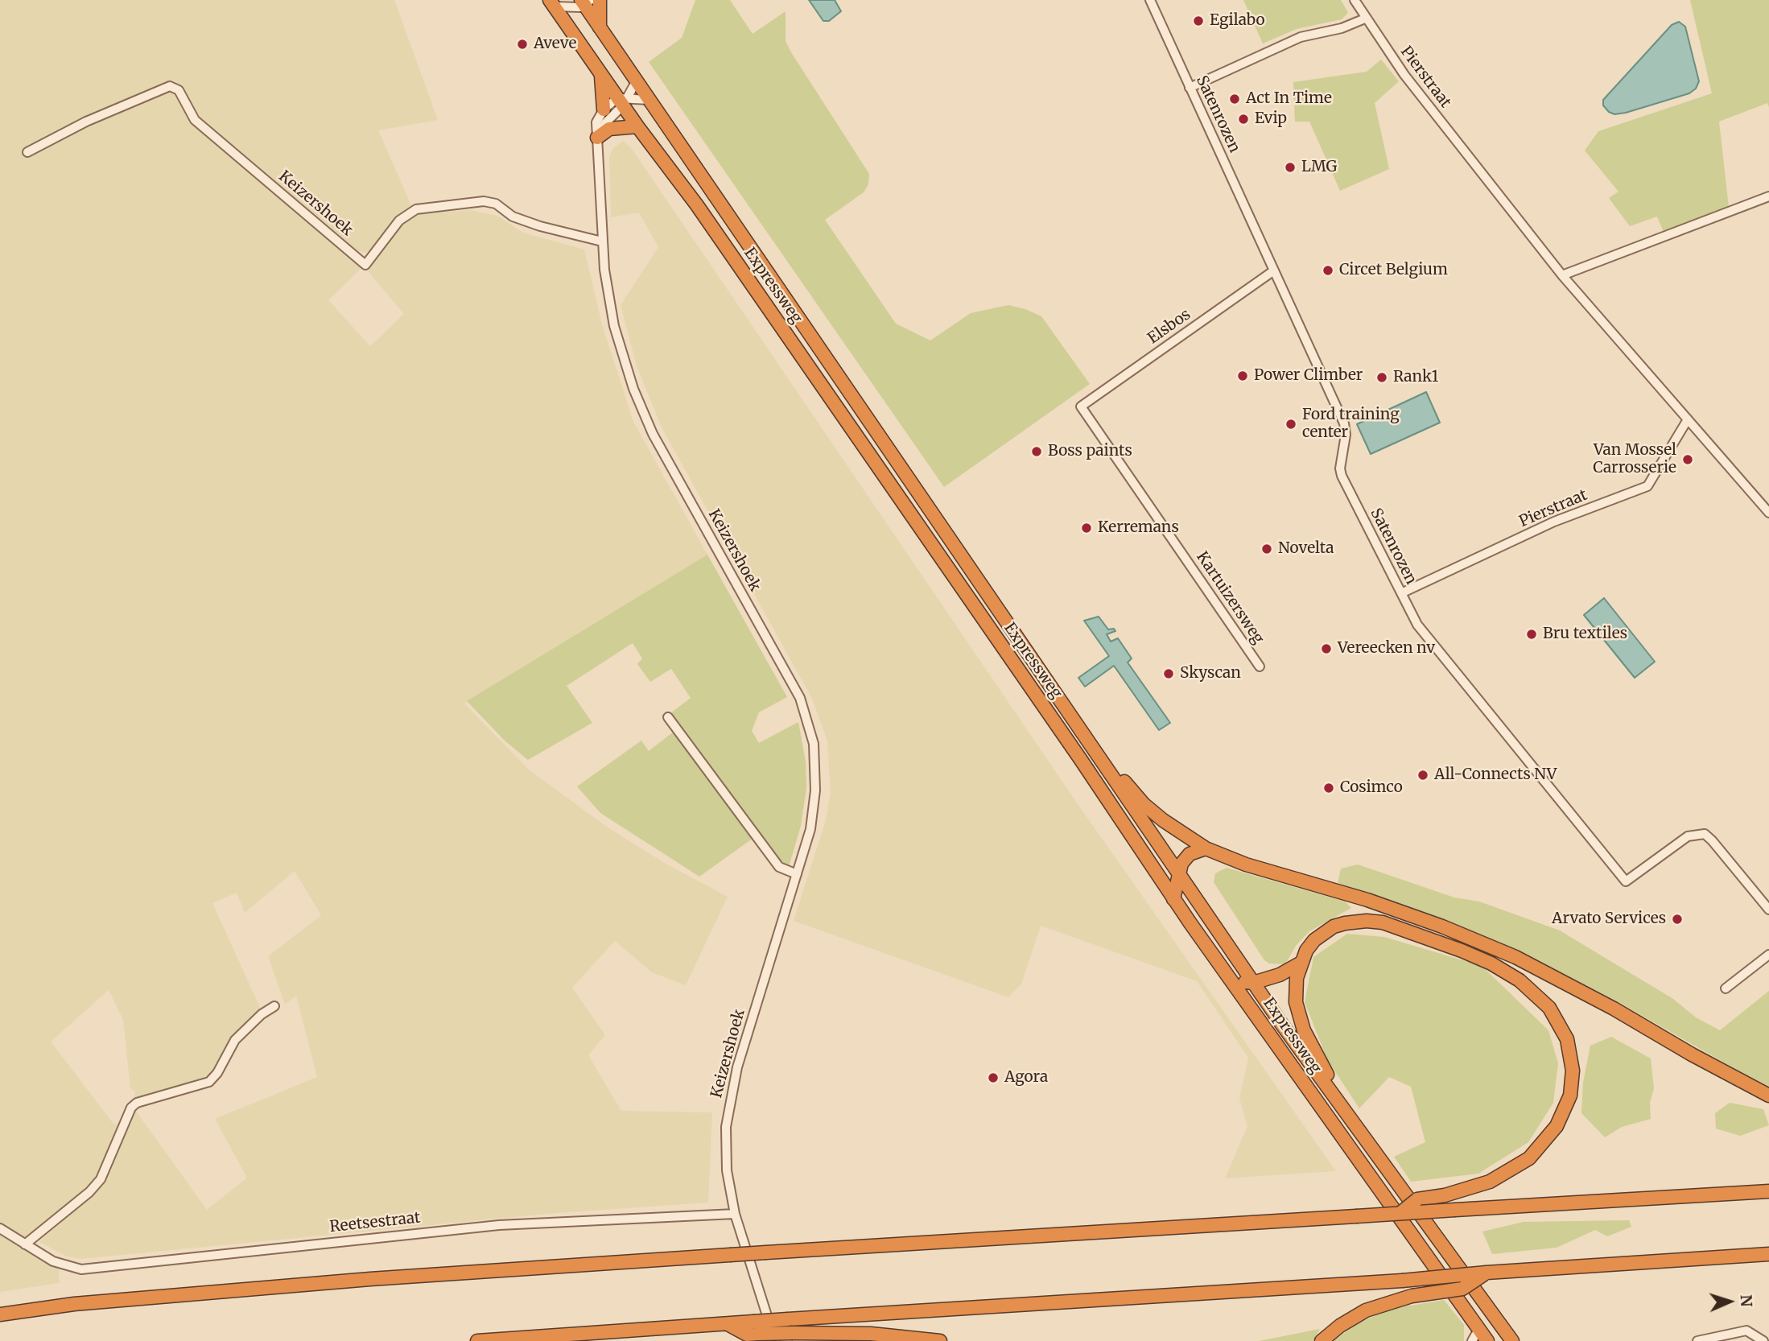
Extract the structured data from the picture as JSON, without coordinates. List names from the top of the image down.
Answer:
{
  "streets": {
    "highway": ["Expressweg"],
    "street": [
      "Pierstraat",
      "Satenrozen",
      "Keizershoek",
      "Elsbos",
      "Kartuizersweg",
      "Reetsestraat"
    ]
  },
  "crossings": [
    ["Pierstraat", "Satenrozen"],
    ["Satenrozen", "Elsbos"],
    ["Keizershoek", "Reetsestraat"],
    ["Elsbos", "Kartuizersweg"]
  ],
  "places": [
    "Egilabo",
    "Aveve",
    "Act In Time",
    "Evip",
    "LMG",
    "Circet Belgium",
    "Power Climber",
    "Rank1",
    "Ford training center",
    "Boss paints",
    "Van Mossel Carrosserie",
    "Kerremans",
    "Novelta",
    "Bru textiles",
    "Vereecken nv",
    "Skyscan",
    "All-Connects NV",
    "Cosimco",
    "Arvato Services",
    "Agora"
  ],
  "north": "right"
}
